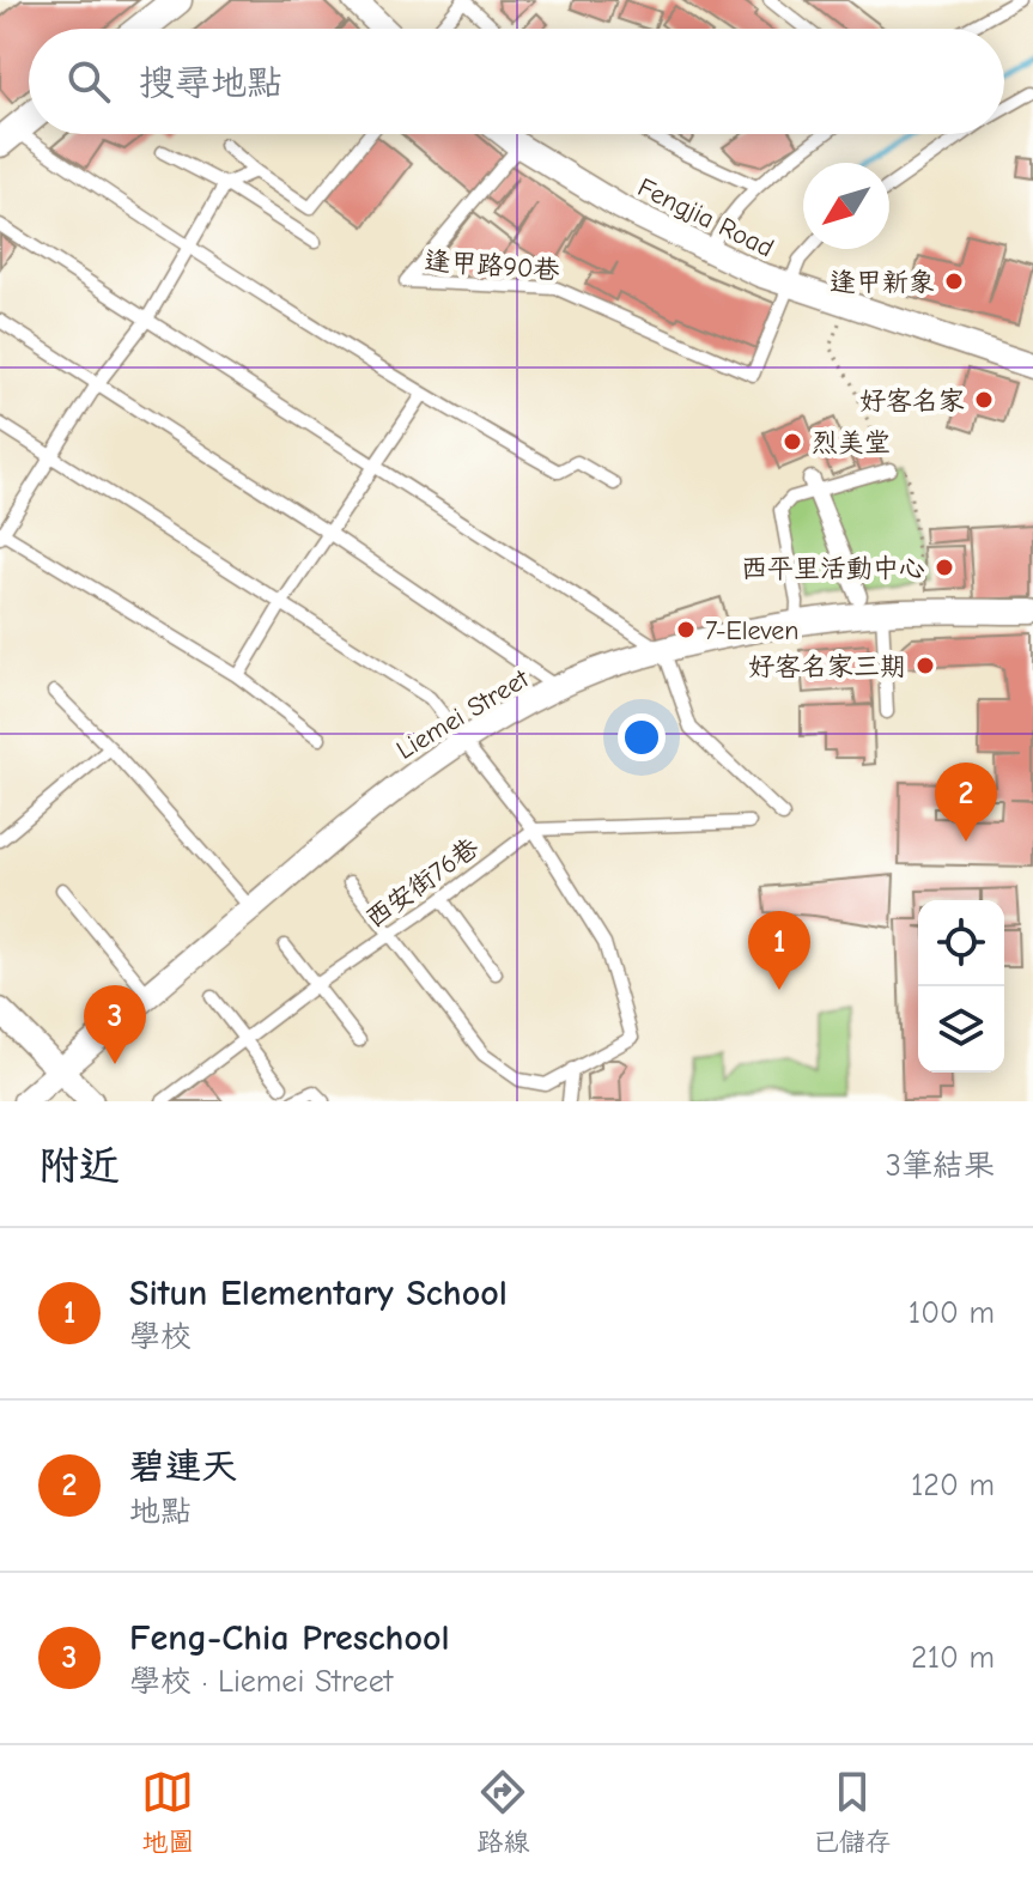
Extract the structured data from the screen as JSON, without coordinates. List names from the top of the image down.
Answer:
{
  "streets": {
    "street": ["Fengjia Road", "Liemei Street"],
    "lane": ["逢甲路90巷", "西安街76巷"]
  },
  "crossings": [
    ["Fengjia Road", "逢甲路90巷"]
  ],
  "places": [
    "逢甲新象",
    "好客名家",
    "烈美堂",
    "西平里活動中心",
    "7-Eleven",
    "好客名家三期"
  ],
  "north": "bottom left",
  "page": {
    "search": "搜尋地點",
    "pins": ["2", "1", "3"],
    "heading": ["附近", "3筆結果"],
    "list": [
      {
        "mark": "1",
        "name": "Situn Elementary School",
        "note": "學校",
        "value": "100 m"
      },
      {
        "mark": "2",
        "name": "碧連天",
        "note": "地點",
        "value": "120 m"
      },
      {
        "mark": "3",
        "name": "Feng-Chia Preschool",
        "note": "學校 · Liemei Street",
        "value": "210 m"
      }
    ],
    "nav": ["地圖", "路線", "已儲存"]
  }
}
